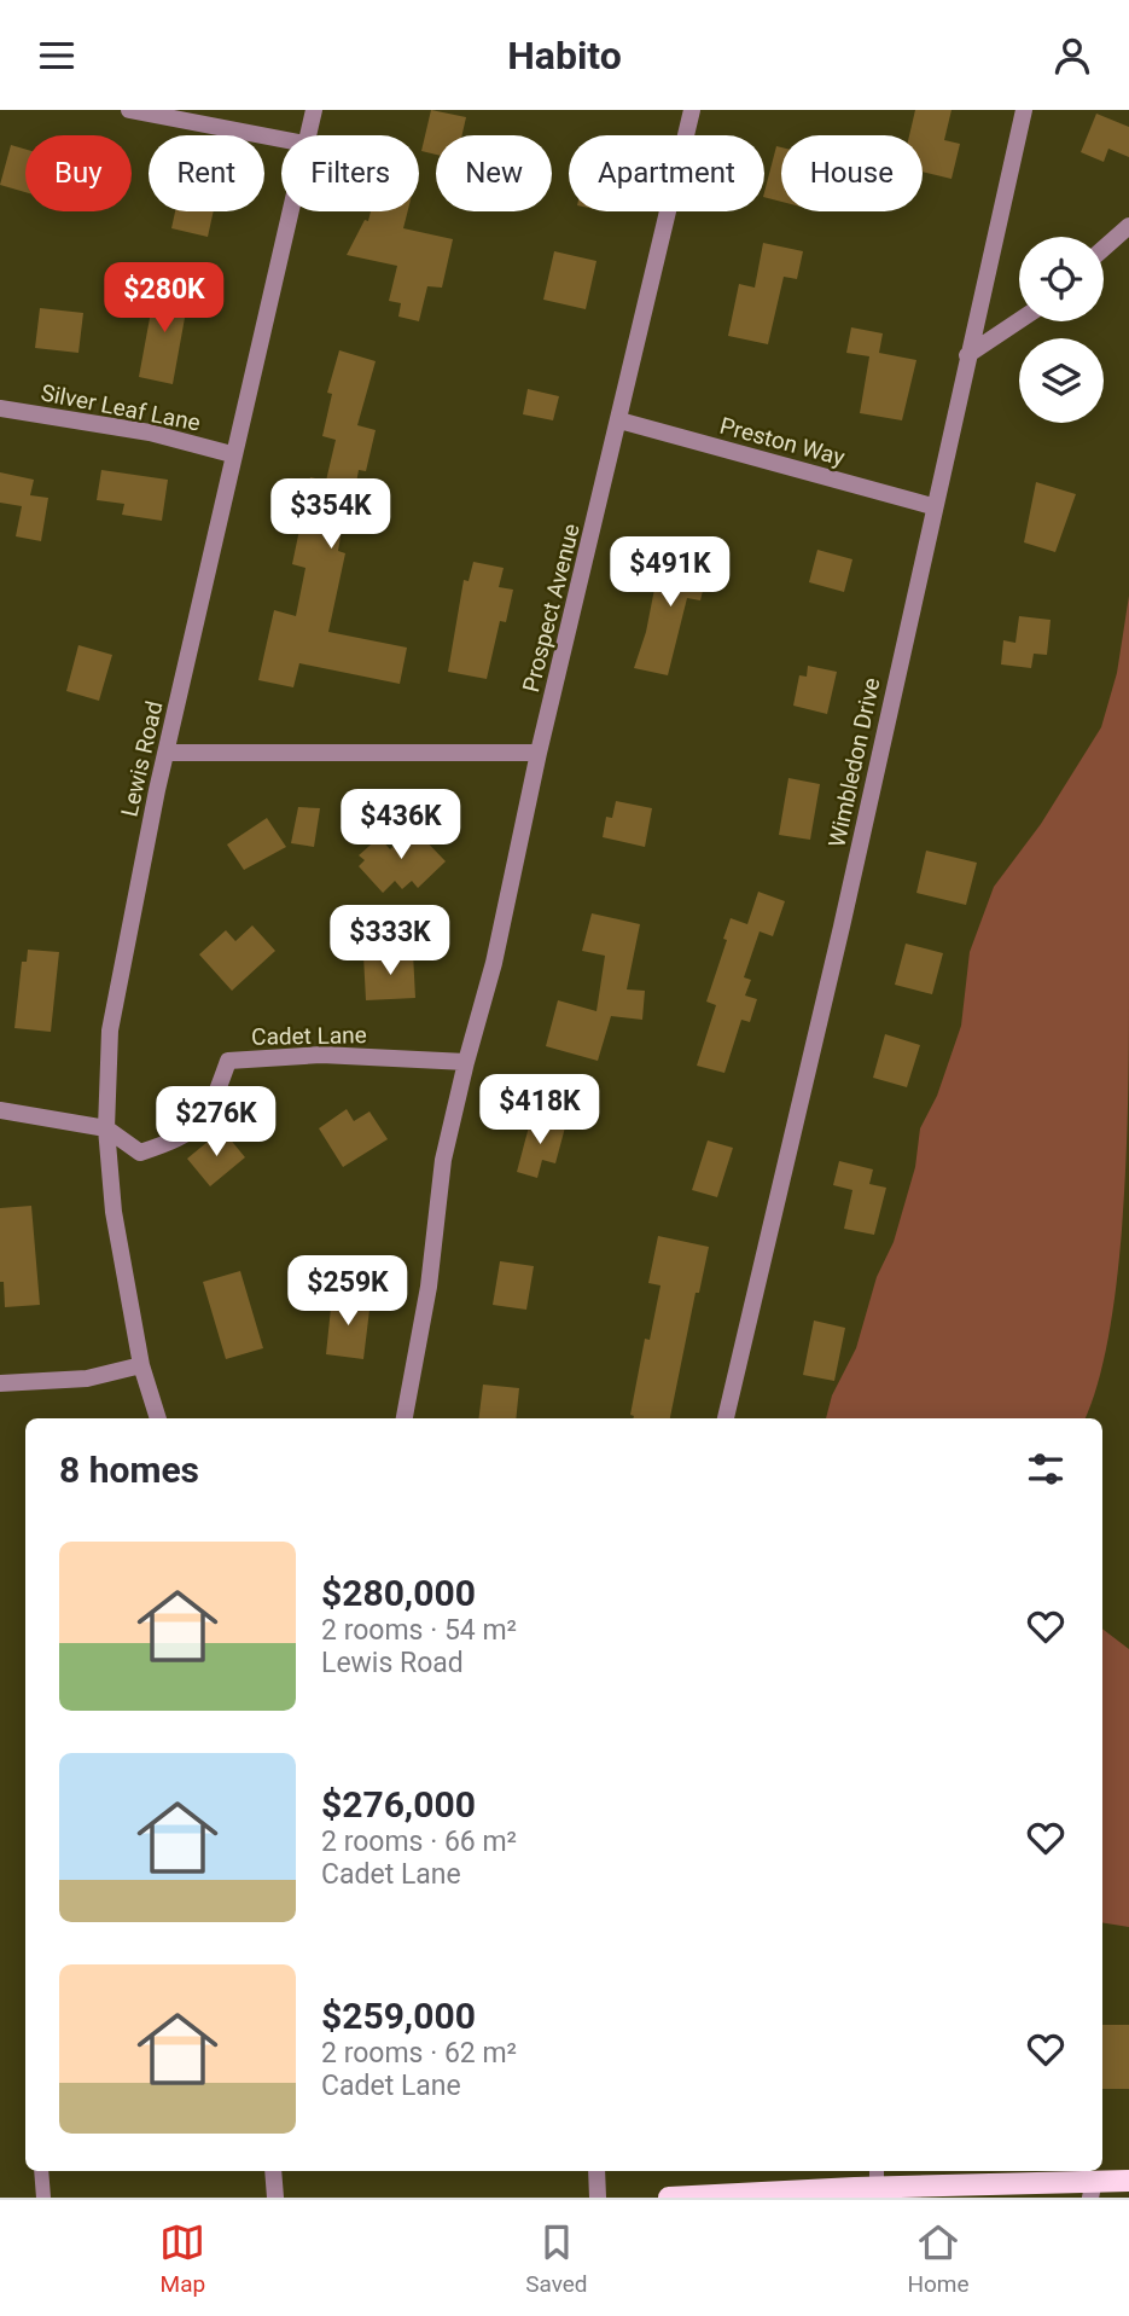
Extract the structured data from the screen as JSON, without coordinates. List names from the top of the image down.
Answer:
{
  "streets": {
    "street": [
      "Silver Leaf Lane",
      "Preston Way",
      "Prospect Avenue",
      "Lewis Road",
      "Wimbledon Drive",
      "Cadet Lane"
    ]
  },
  "crossings": [
    ["Silver Leaf Lane", "Lewis Road"],
    ["Preston Way", "Prospect Avenue"],
    ["Preston Way", "Wimbledon Drive"],
    ["Lewis Road", "Cadet Lane"]
  ],
  "page": {
    "header": "Habito",
    "chip": [
      "Buy",
      "Rent",
      "Filters",
      "New",
      "Apartment",
      "House"
    ],
    "price": [
      "$280K",
      "$354K",
      "$491K",
      "$436K",
      "$333K",
      "$418K",
      "$276K",
      "$259K"
    ],
    "heading": "8 homes",
    "list": [
      {
        "name": "$280,000",
        "note": "2 rooms · 54 m² · Lewis Road"
      },
      {
        "name": "$276,000",
        "note": "2 rooms · 66 m² · Cadet Lane"
      },
      {
        "name": "$259,000",
        "note": "2 rooms · 62 m² · Cadet Lane"
      }
    ],
    "tabs": ["Map", "Saved", "Home"]
  }
}
